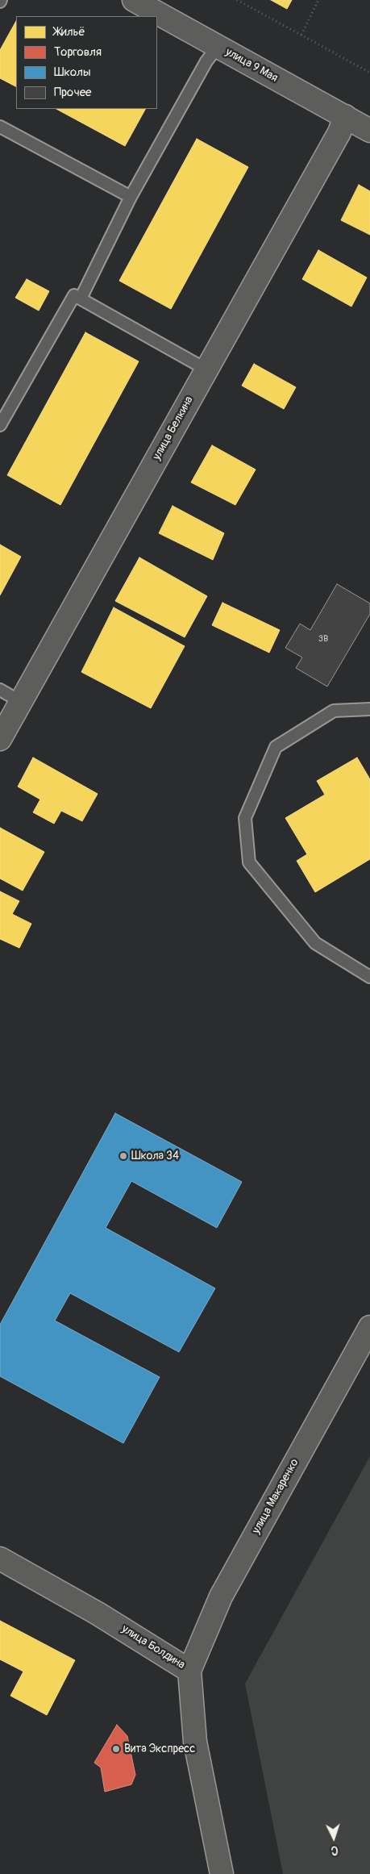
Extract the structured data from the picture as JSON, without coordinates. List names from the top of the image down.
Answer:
{
  "streets": {
    "main road": [
      "улица 9 Мая",
      "улица Белкина",
      "улица Макаренко",
      "улица Болдина"
    ]
  },
  "crossings": [
    ["улица 9 Мая", "улица Белкина"],
    ["улица Макаренко", "улица Болдина"]
  ],
  "places": ["Школа 34", "Вита Экспресс"],
  "house_numbers": ["3В"],
  "legend": [
    "Жильё",
    "Торговля",
    "Школы",
    "Прочее"
  ],
  "north": "bottom"
}
